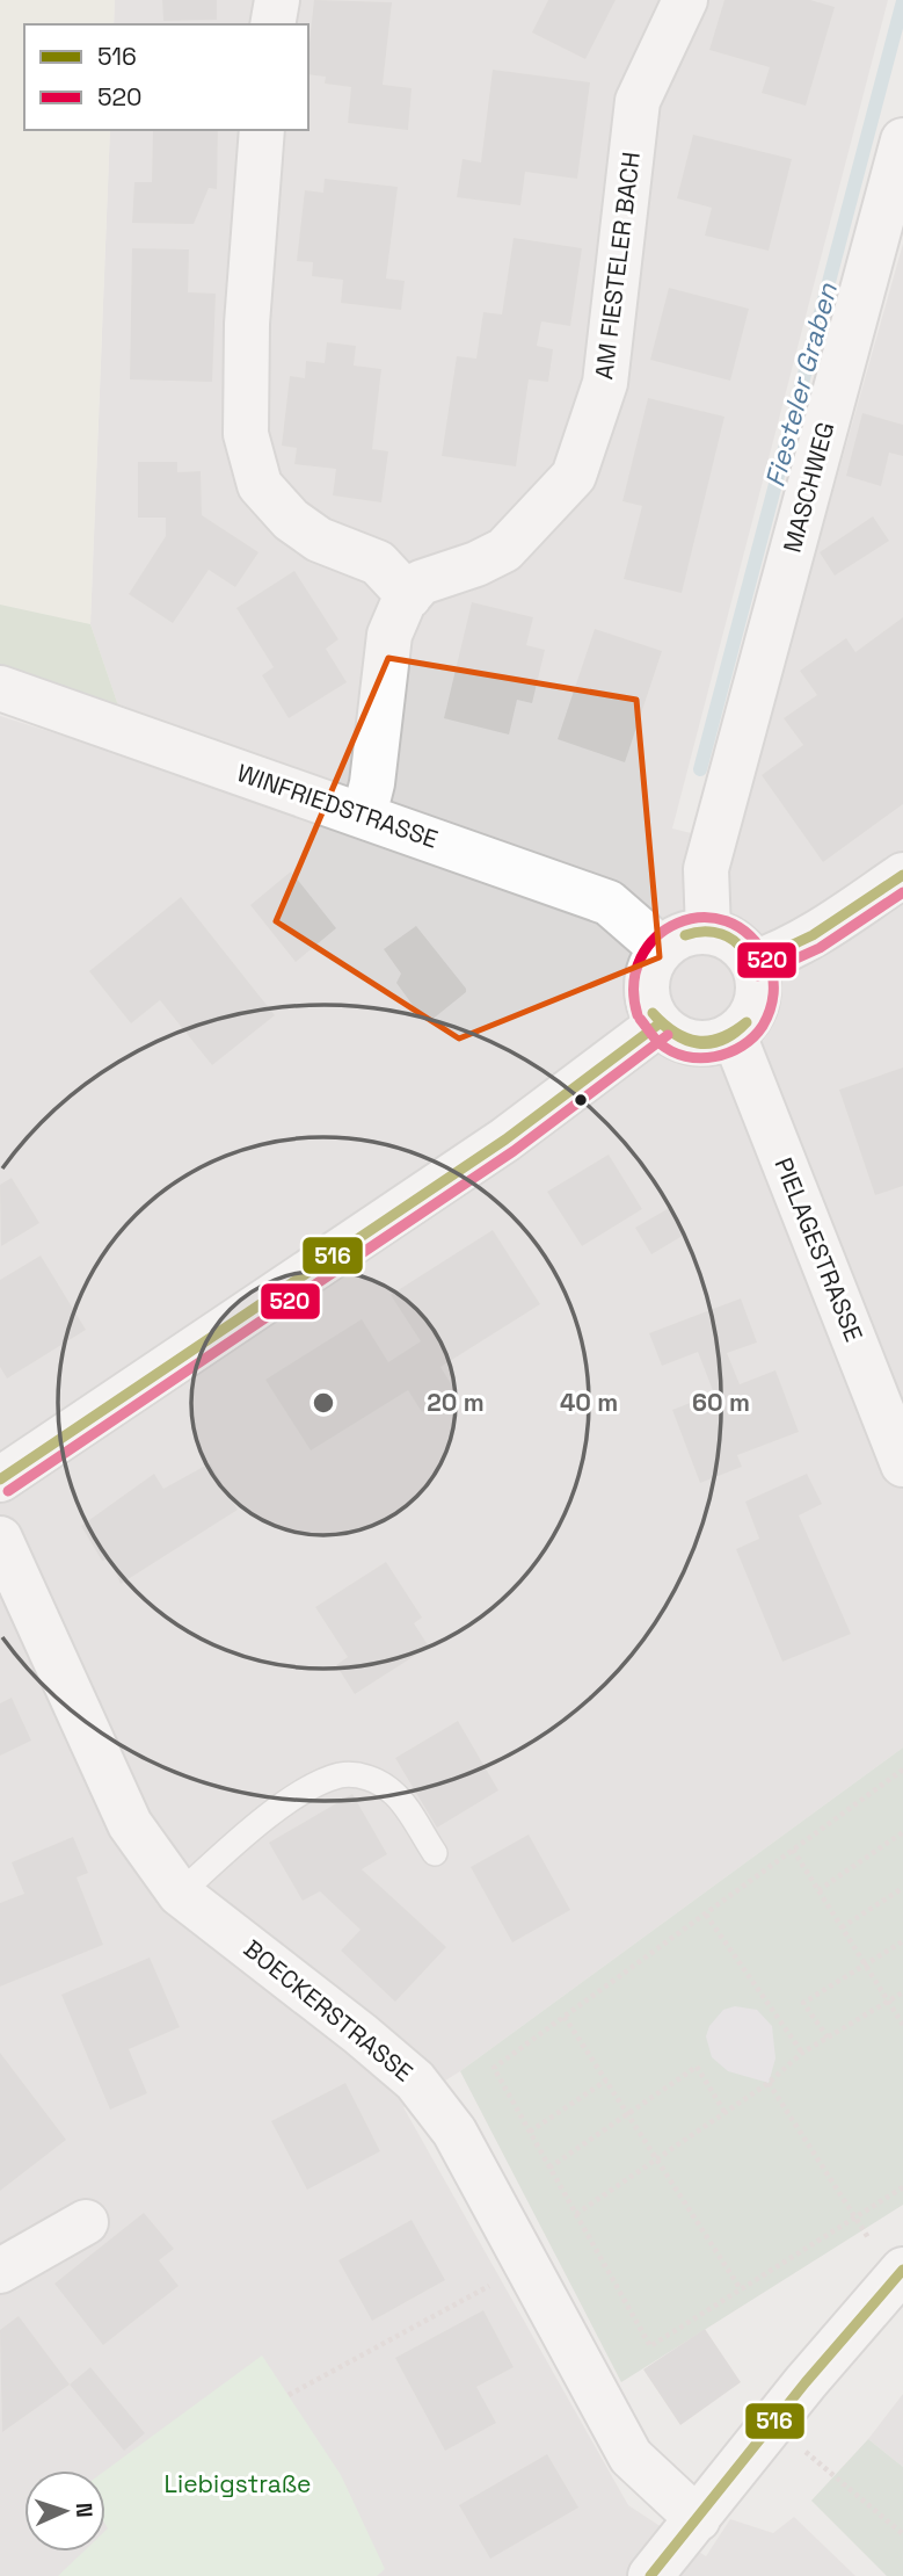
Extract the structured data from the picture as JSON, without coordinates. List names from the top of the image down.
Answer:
{
  "streets": {
    "street": [
      "AM FIESTELER BACH",
      "MASCHWEG",
      "WINFRIEDSTRASSE",
      "PIELAGESTRASSE",
      "BOECKERSTRASSE"
    ]
  },
  "crossings": [
    ["AM FIESTELER BACH", "WINFRIEDSTRASSE"],
    ["MASCHWEG", "WINFRIEDSTRASSE"],
    ["MASCHWEG", "PIELAGESTRASSE"],
    ["WINFRIEDSTRASSE", "PIELAGESTRASSE"]
  ],
  "water": ["Fiesteler Graben"],
  "parks": ["Liebigstraße"],
  "lines": ["transit line 516", "transit line 520"],
  "legend": ["516", "520"],
  "north": "right",
  "rings": ["20 m", "40 m", "60 m"]
}
